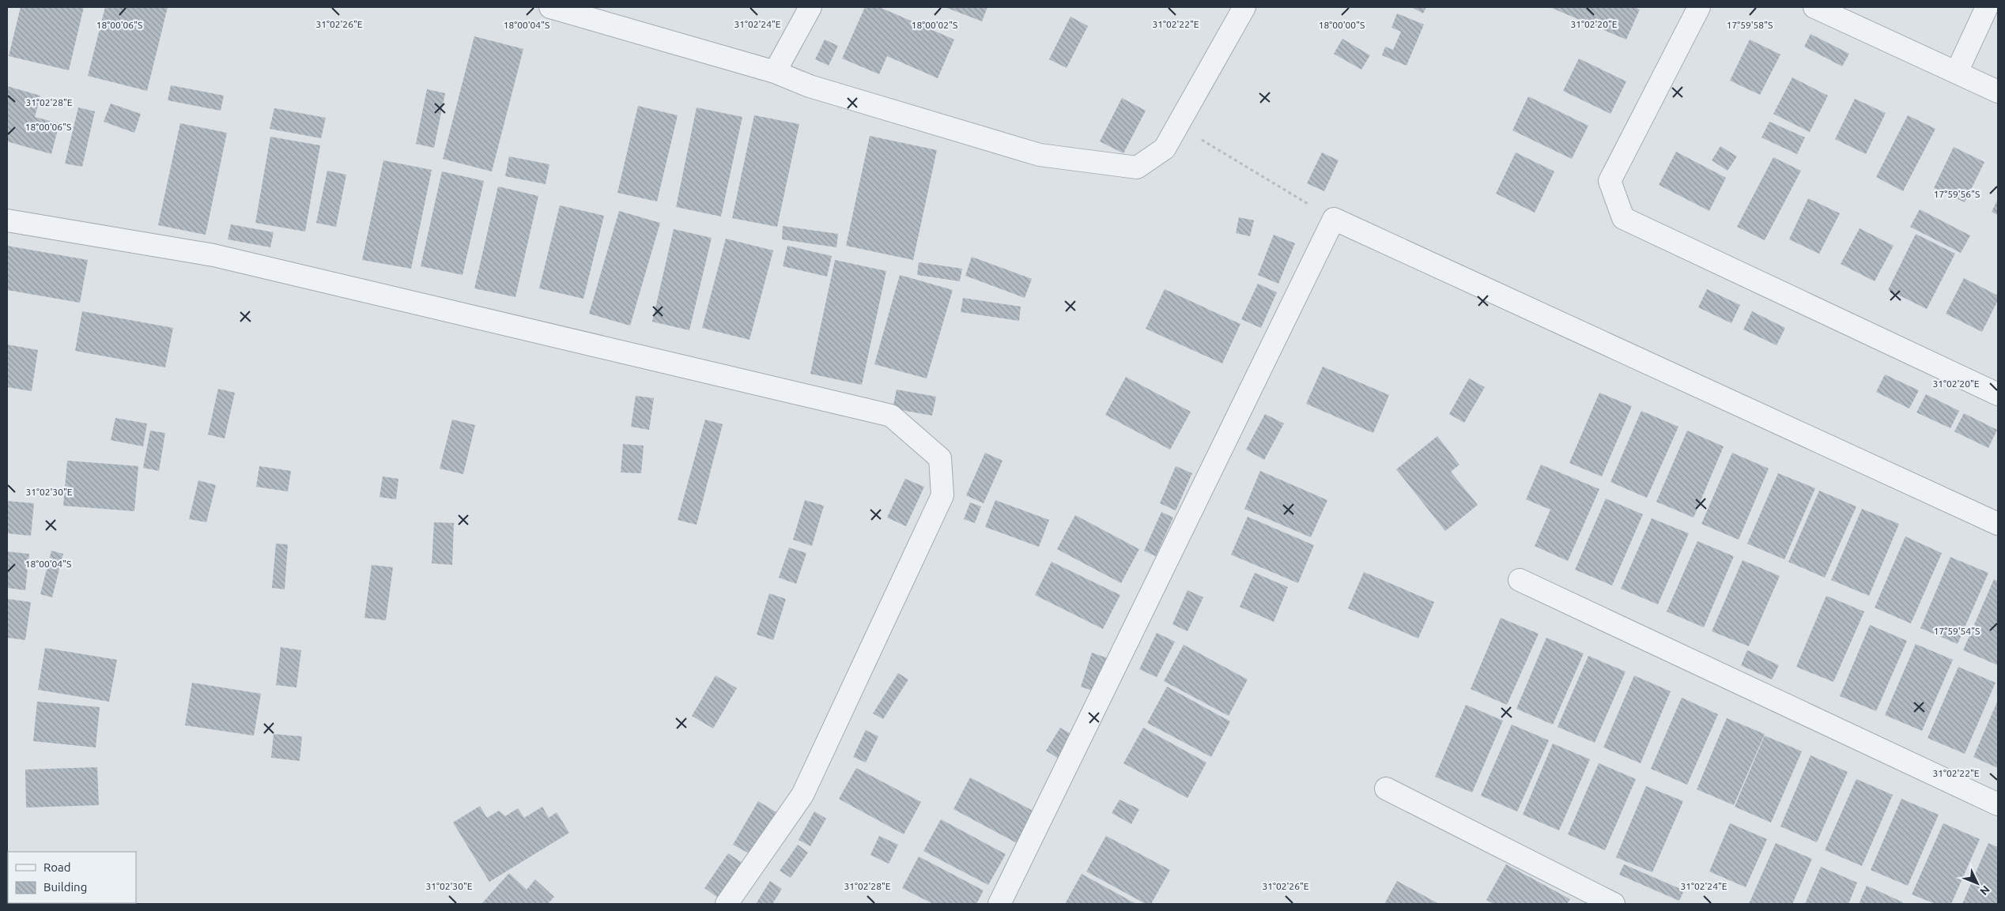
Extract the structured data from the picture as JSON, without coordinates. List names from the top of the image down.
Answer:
{
  "legend": ["Road", "Building"],
  "north": "bottom right",
  "coordinates": [
    "31°02'20\"E",
    "31°02'26\"E",
    "31°02'24\"E",
    "31°02'22\"E",
    "18°00'06\"S",
    "18°00'04\"S",
    "18°00'02\"S",
    "18°00'00\"S",
    "17°59'58\"S",
    "31°02'28\"E",
    "17°59'56\"S",
    "31°02'30\"E",
    "17°59'54\"S"
  ]
}
